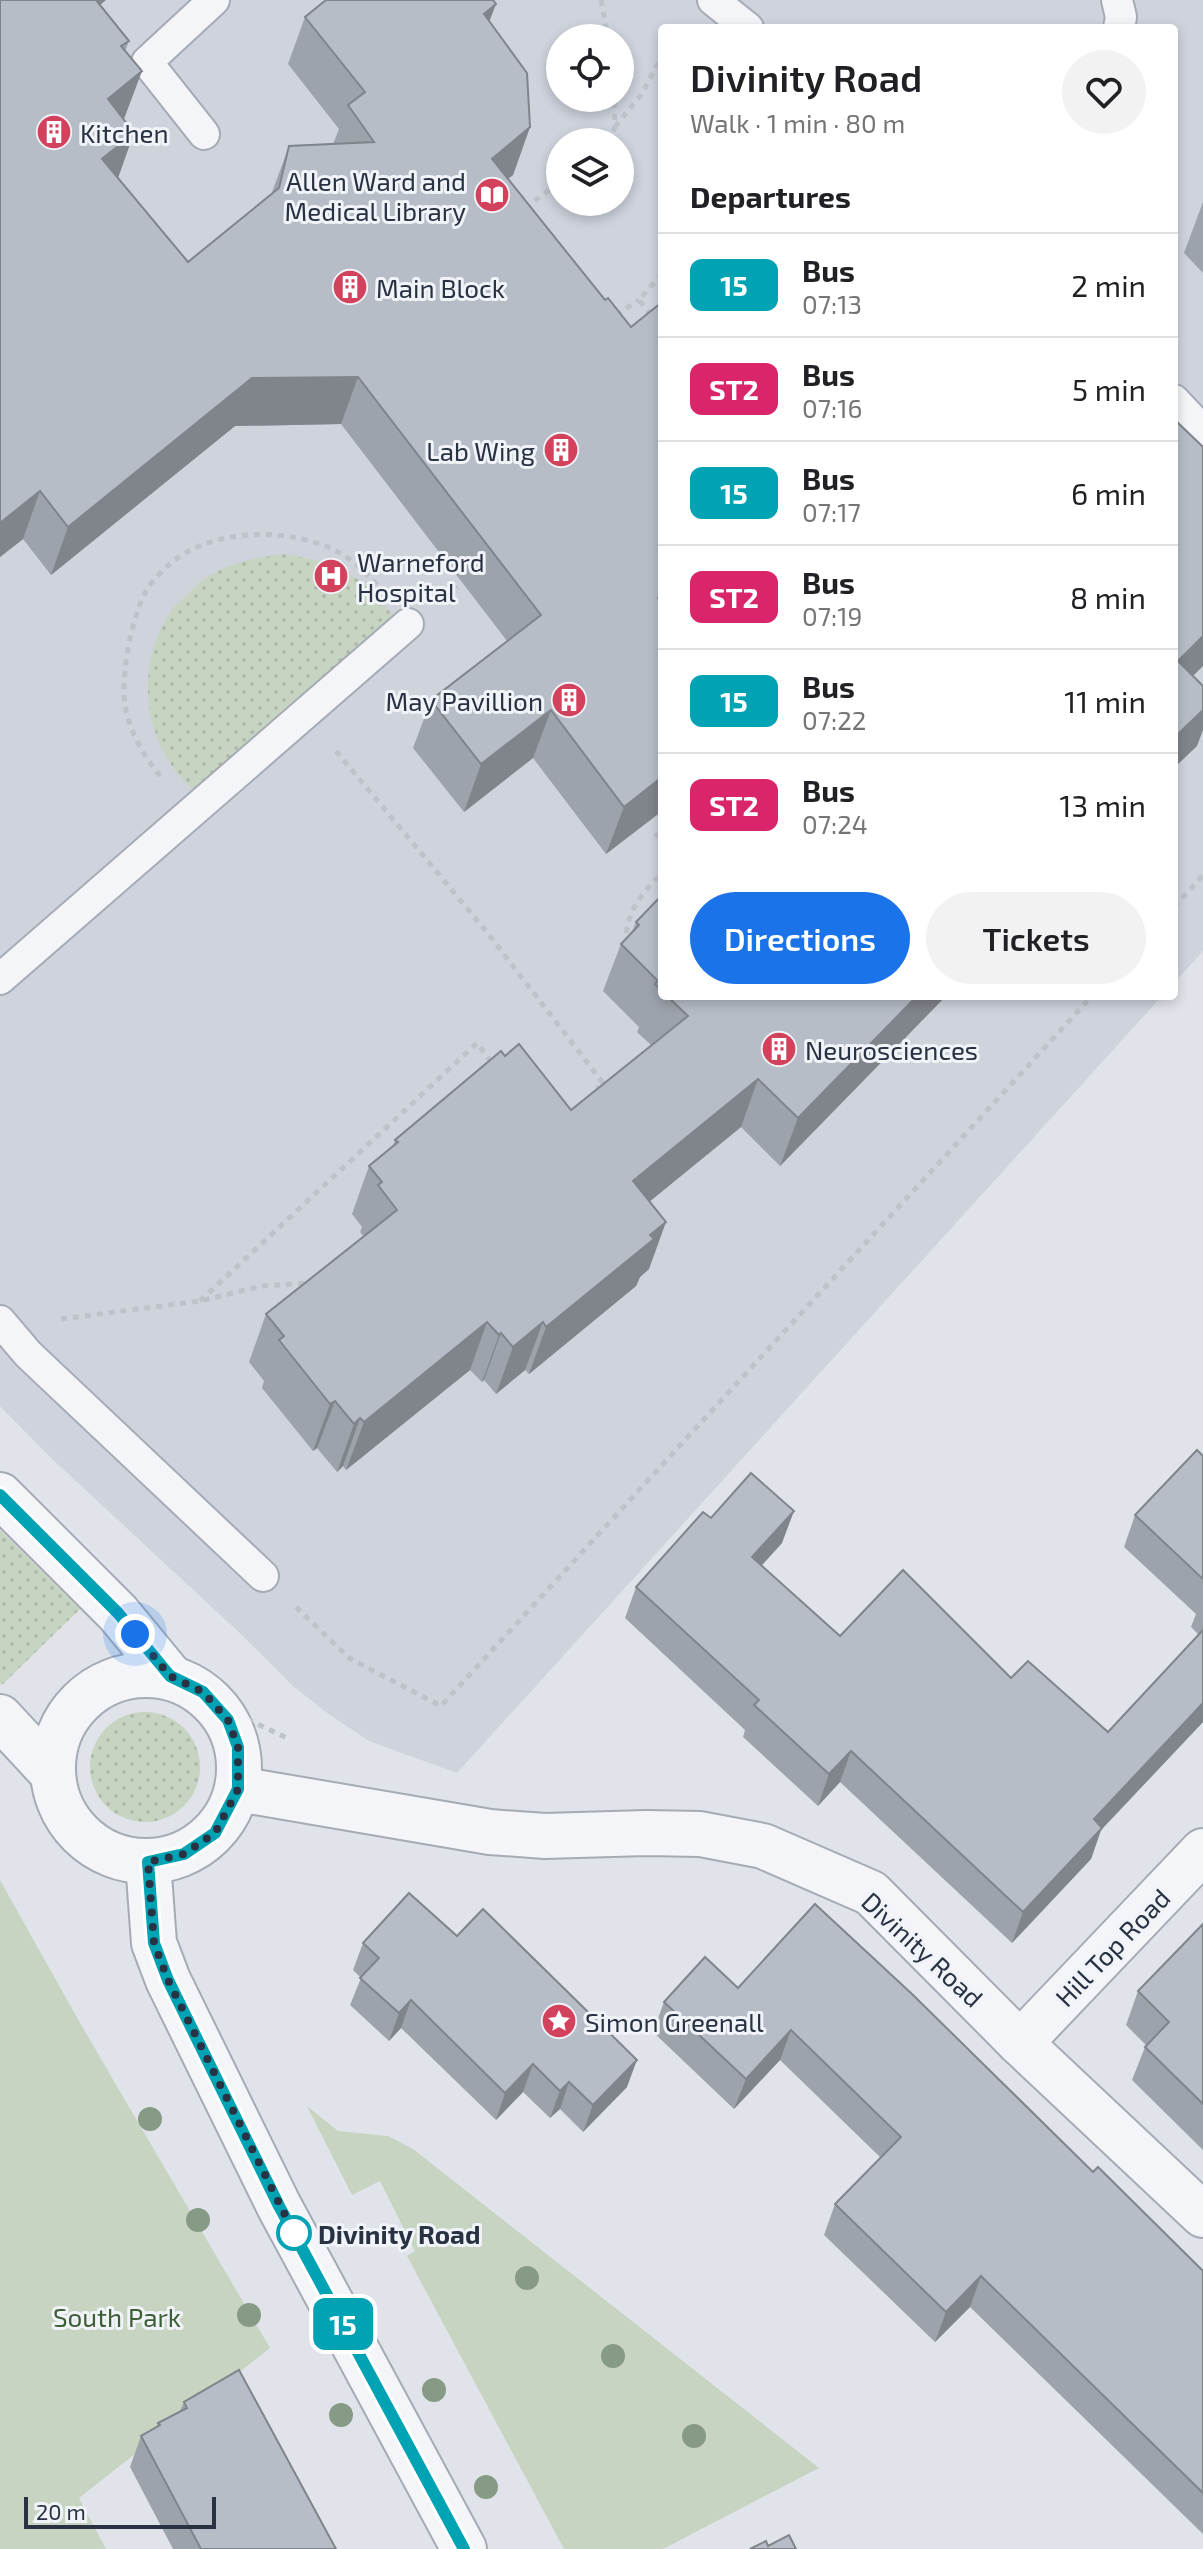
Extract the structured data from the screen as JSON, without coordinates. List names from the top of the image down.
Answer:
{
  "streets": {
    "street": ["Hill Top Road", "Divinity Road"]
  },
  "crossings": [
    ["Hill Top Road", "Divinity Road"]
  ],
  "parks": ["South Park"],
  "places": {
    "building": [
      "Kitchen",
      "Main Block",
      "Lab Wing",
      "May Pavillion",
      "Neurosciences"
    ],
    "library": ["Allen Ward and Medical Library"],
    "hospital": ["Warneford Hospital"],
    "place": ["Simon Greenall"],
    "other": ["Divinity Road"]
  },
  "lines": ["bus line 15"],
  "scale_bar": "20 m",
  "page": {
    "on_map": "15",
    "heading": [
      ["Divinity Road", "Walk · 1 min · 80 m"],
      "Departures"
    ],
    "list": [
      {
        "mark": "15",
        "name": "Bus",
        "note": "07:13",
        "value": "2 min"
      },
      {
        "mark": "ST2",
        "name": "Bus",
        "note": "07:16",
        "value": "5 min"
      },
      {
        "mark": "15",
        "name": "Bus",
        "note": "07:17",
        "value": "6 min"
      },
      {
        "mark": "ST2",
        "name": "Bus",
        "note": "07:19",
        "value": "8 min"
      },
      {
        "mark": "15",
        "name": "Bus",
        "note": "07:22",
        "value": "11 min"
      },
      {
        "mark": "ST2",
        "name": "Bus",
        "note": "07:24",
        "value": "13 min"
      }
    ],
    "buttons": ["Directions", "Tickets"],
    "scale": "20 m"
  }
}
